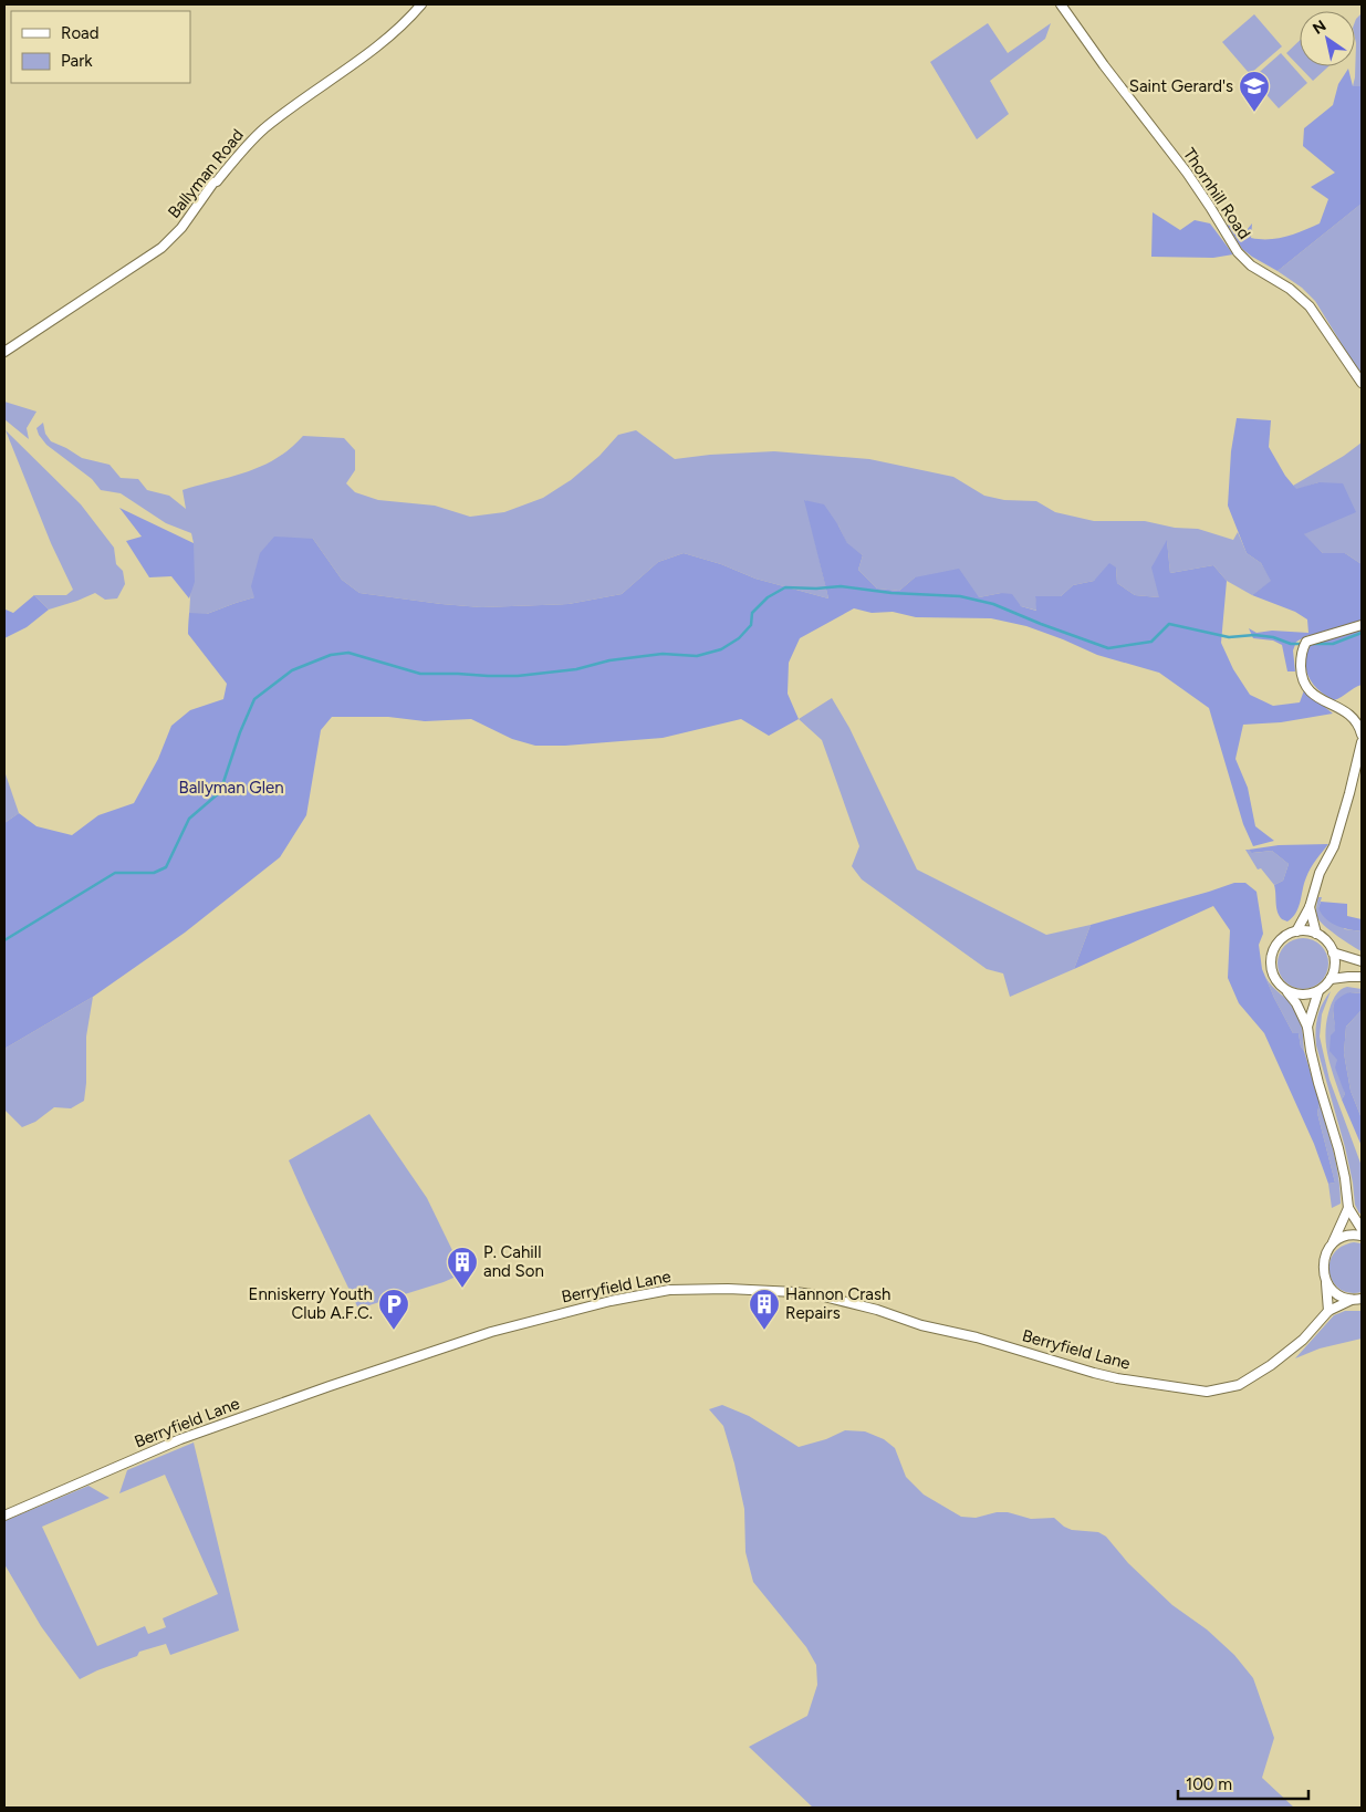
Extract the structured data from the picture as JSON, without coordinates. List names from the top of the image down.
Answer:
{
  "streets": {
    "street": ["Ballyman Road", "Thornhill Road", "Berryfield Lane"]
  },
  "parks": ["Ballyman Glen"],
  "places": {
    "school or university": ["Saint Gerard's"],
    "building": ["P. Cahill and Son", "Hannon Crash Repairs"],
    "parking": ["Enniskerry Youth Club A.F.C."]
  },
  "legend": ["Road", "Park"],
  "scale_bar": "100 m",
  "north": "top left"
}
